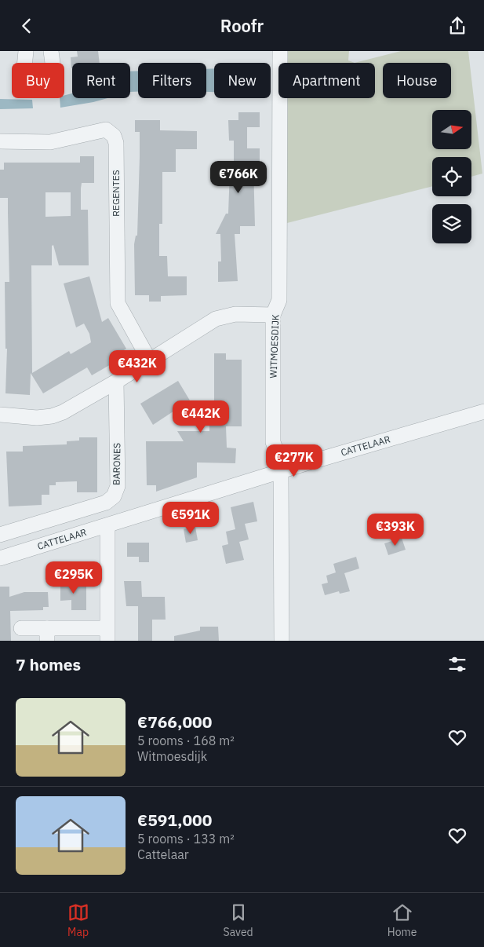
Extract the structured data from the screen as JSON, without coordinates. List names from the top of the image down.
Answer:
{
  "streets": {
    "street": [
      "REGENTES",
      "WITMOESDIJK",
      "CATTELAAR",
      "BARONES"
    ]
  },
  "crossings": [
    ["WITMOESDIJK", "CATTELAAR"]
  ],
  "north": "right",
  "page": {
    "header": "Roofr",
    "chip": [
      "Buy",
      "Rent",
      "Filters",
      "New",
      "Apartment",
      "House"
    ],
    "price": [
      "€766K",
      "€432K",
      "€442K",
      "€277K",
      "€591K",
      "€393K",
      "€295K"
    ],
    "heading": "7 homes",
    "list": [
      {
        "name": "€766,000",
        "note": "5 rooms · 168 m² · Witmoesdijk"
      },
      {
        "name": "€591,000",
        "note": "5 rooms · 133 m² · Cattelaar"
      }
    ],
    "tabs": ["Map", "Saved", "Home"]
  }
}
